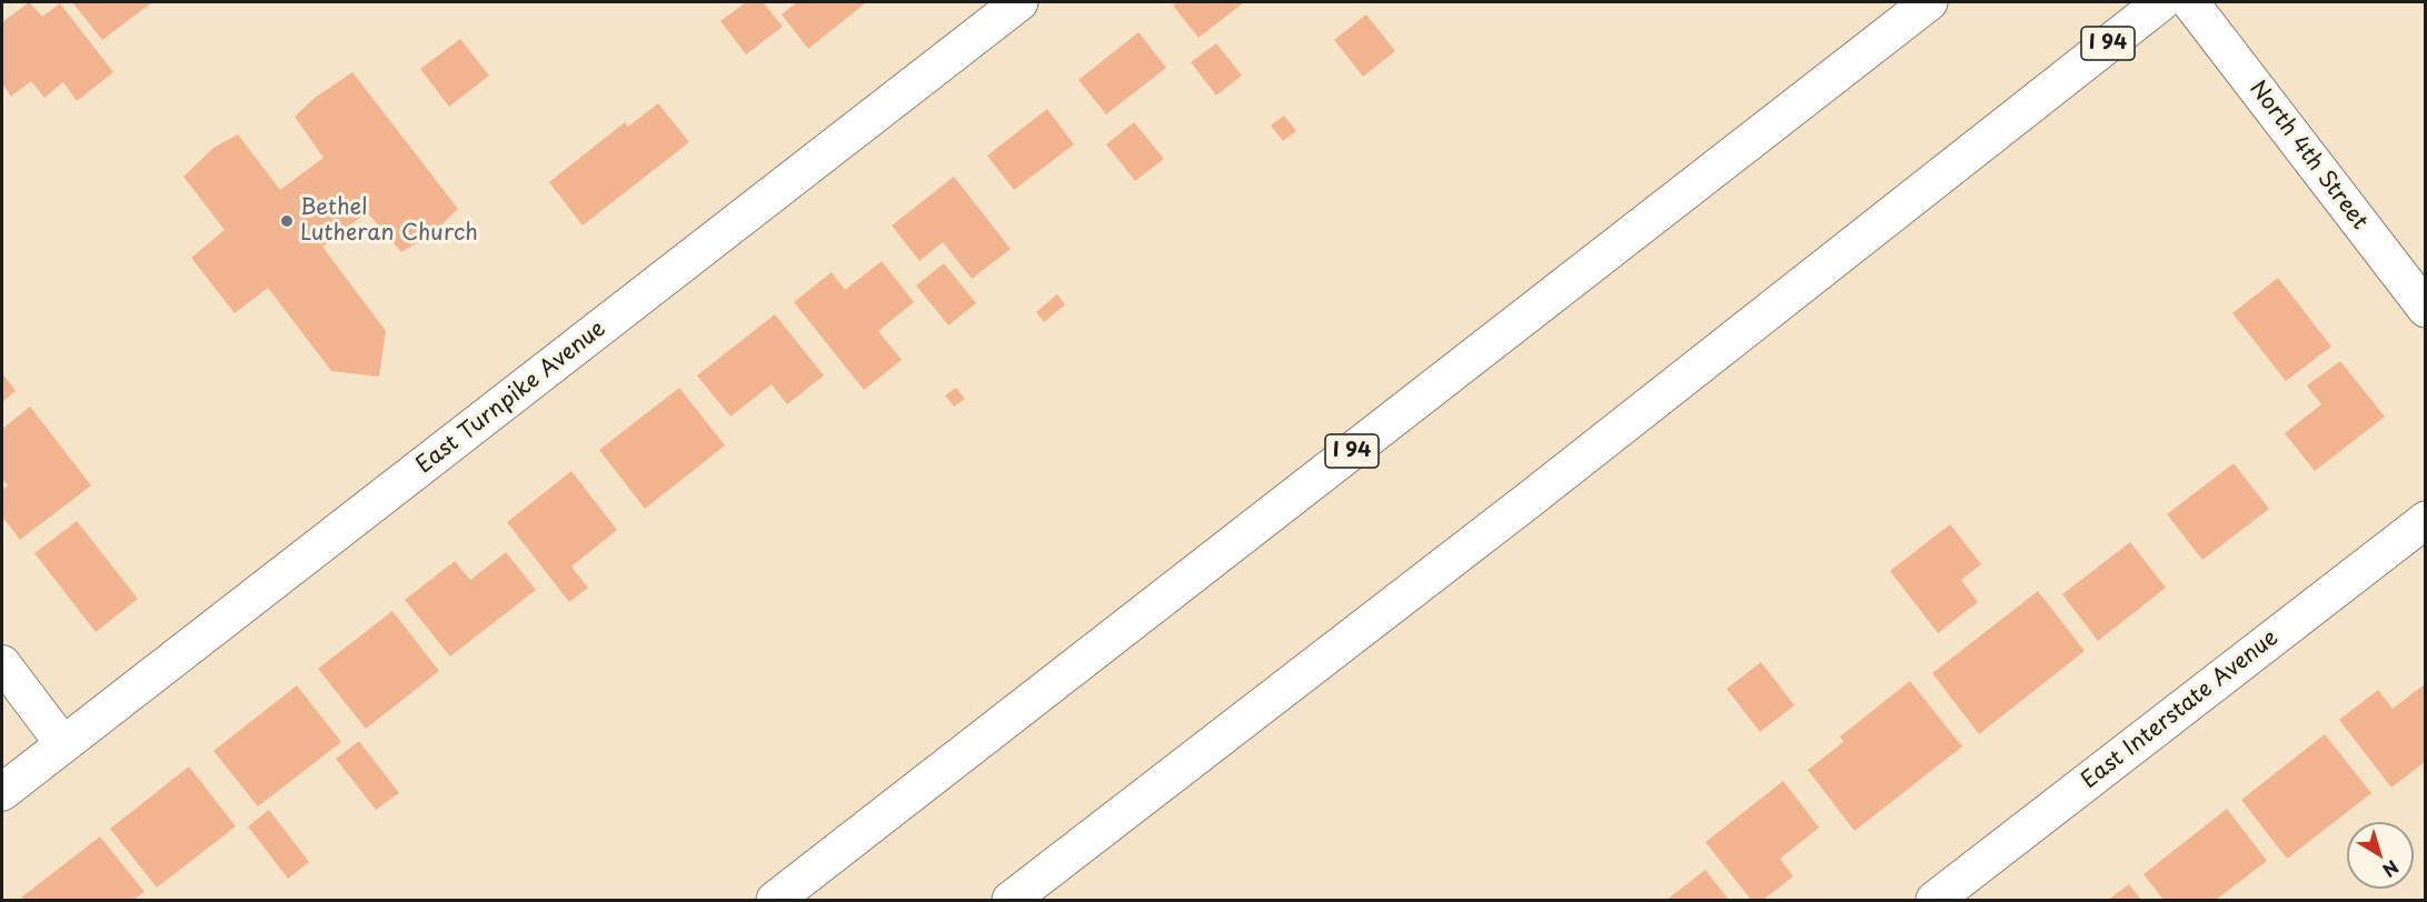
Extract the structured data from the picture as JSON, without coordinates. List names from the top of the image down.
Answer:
{
  "streets": {
    "main road": [
      "I 94",
      "North 4th Street",
      "East Turnpike Avenue",
      "East Interstate Avenue"
    ]
  },
  "places": ["Bethel Lutheran Church"],
  "north": "bottom right"
}
